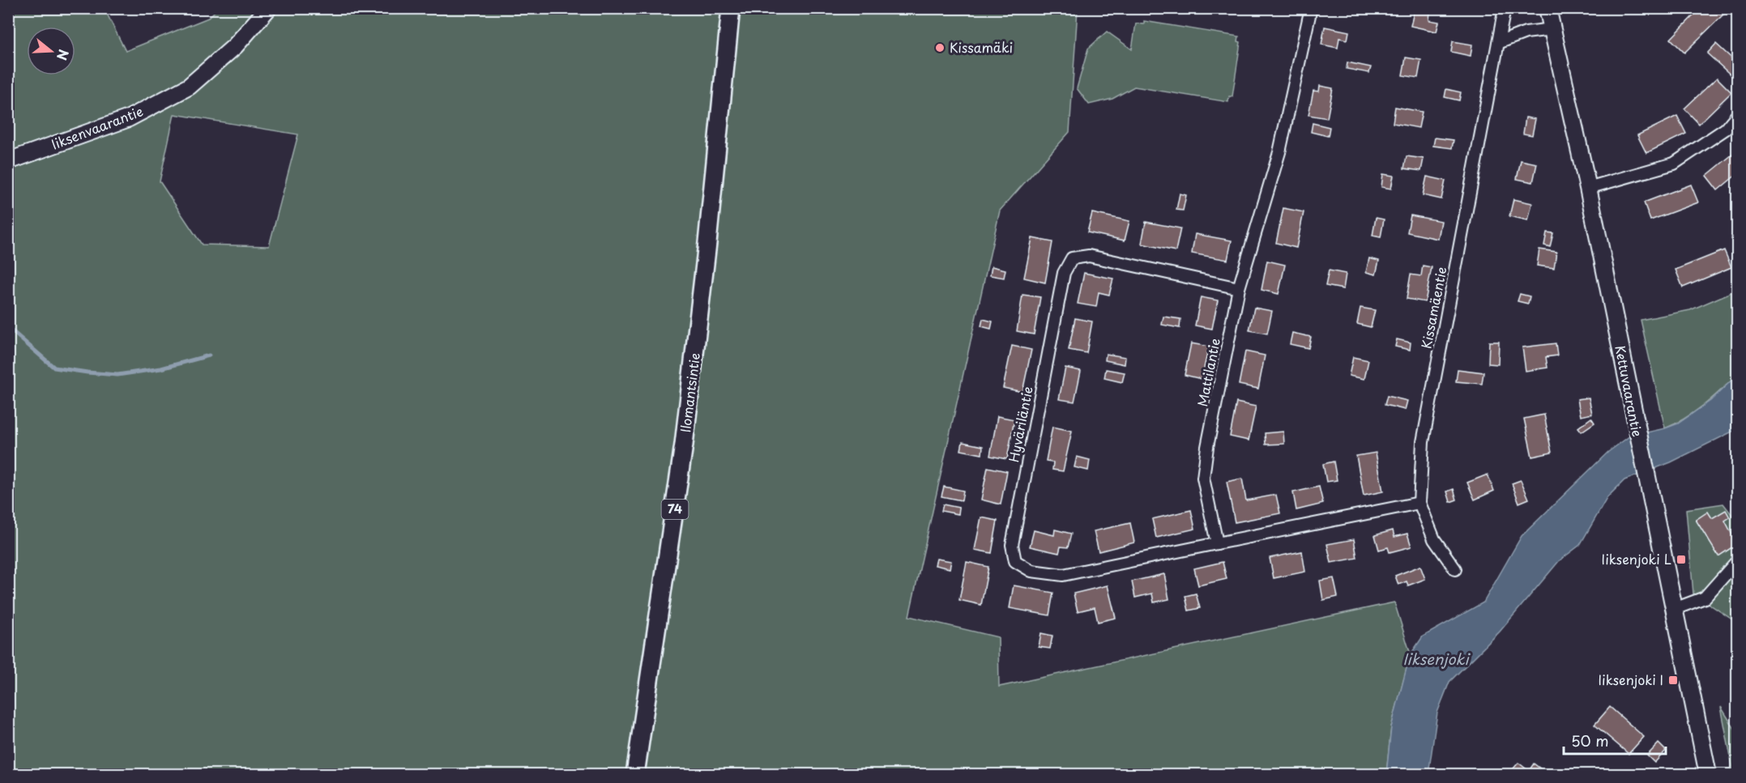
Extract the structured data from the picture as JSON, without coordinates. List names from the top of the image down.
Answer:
{
  "streets": {
    "main road": ["Ilomantsintie", "74"],
    "street": [
      "Iiksenvaarantie",
      "Kissamäentie",
      "Mattilantie",
      "Kettuvaarantie",
      "Hyväriläntie"
    ]
  },
  "crossings": [
    ["Mattilantie", "Hyväriläntie"]
  ],
  "water": ["Iiksenjoki"],
  "places": {
    "other": ["Kissamäki"],
    "transit": ["Iiksenjoki L", "Iiksenjoki I"]
  },
  "scale_bar": "50 m",
  "north": "right"
}
